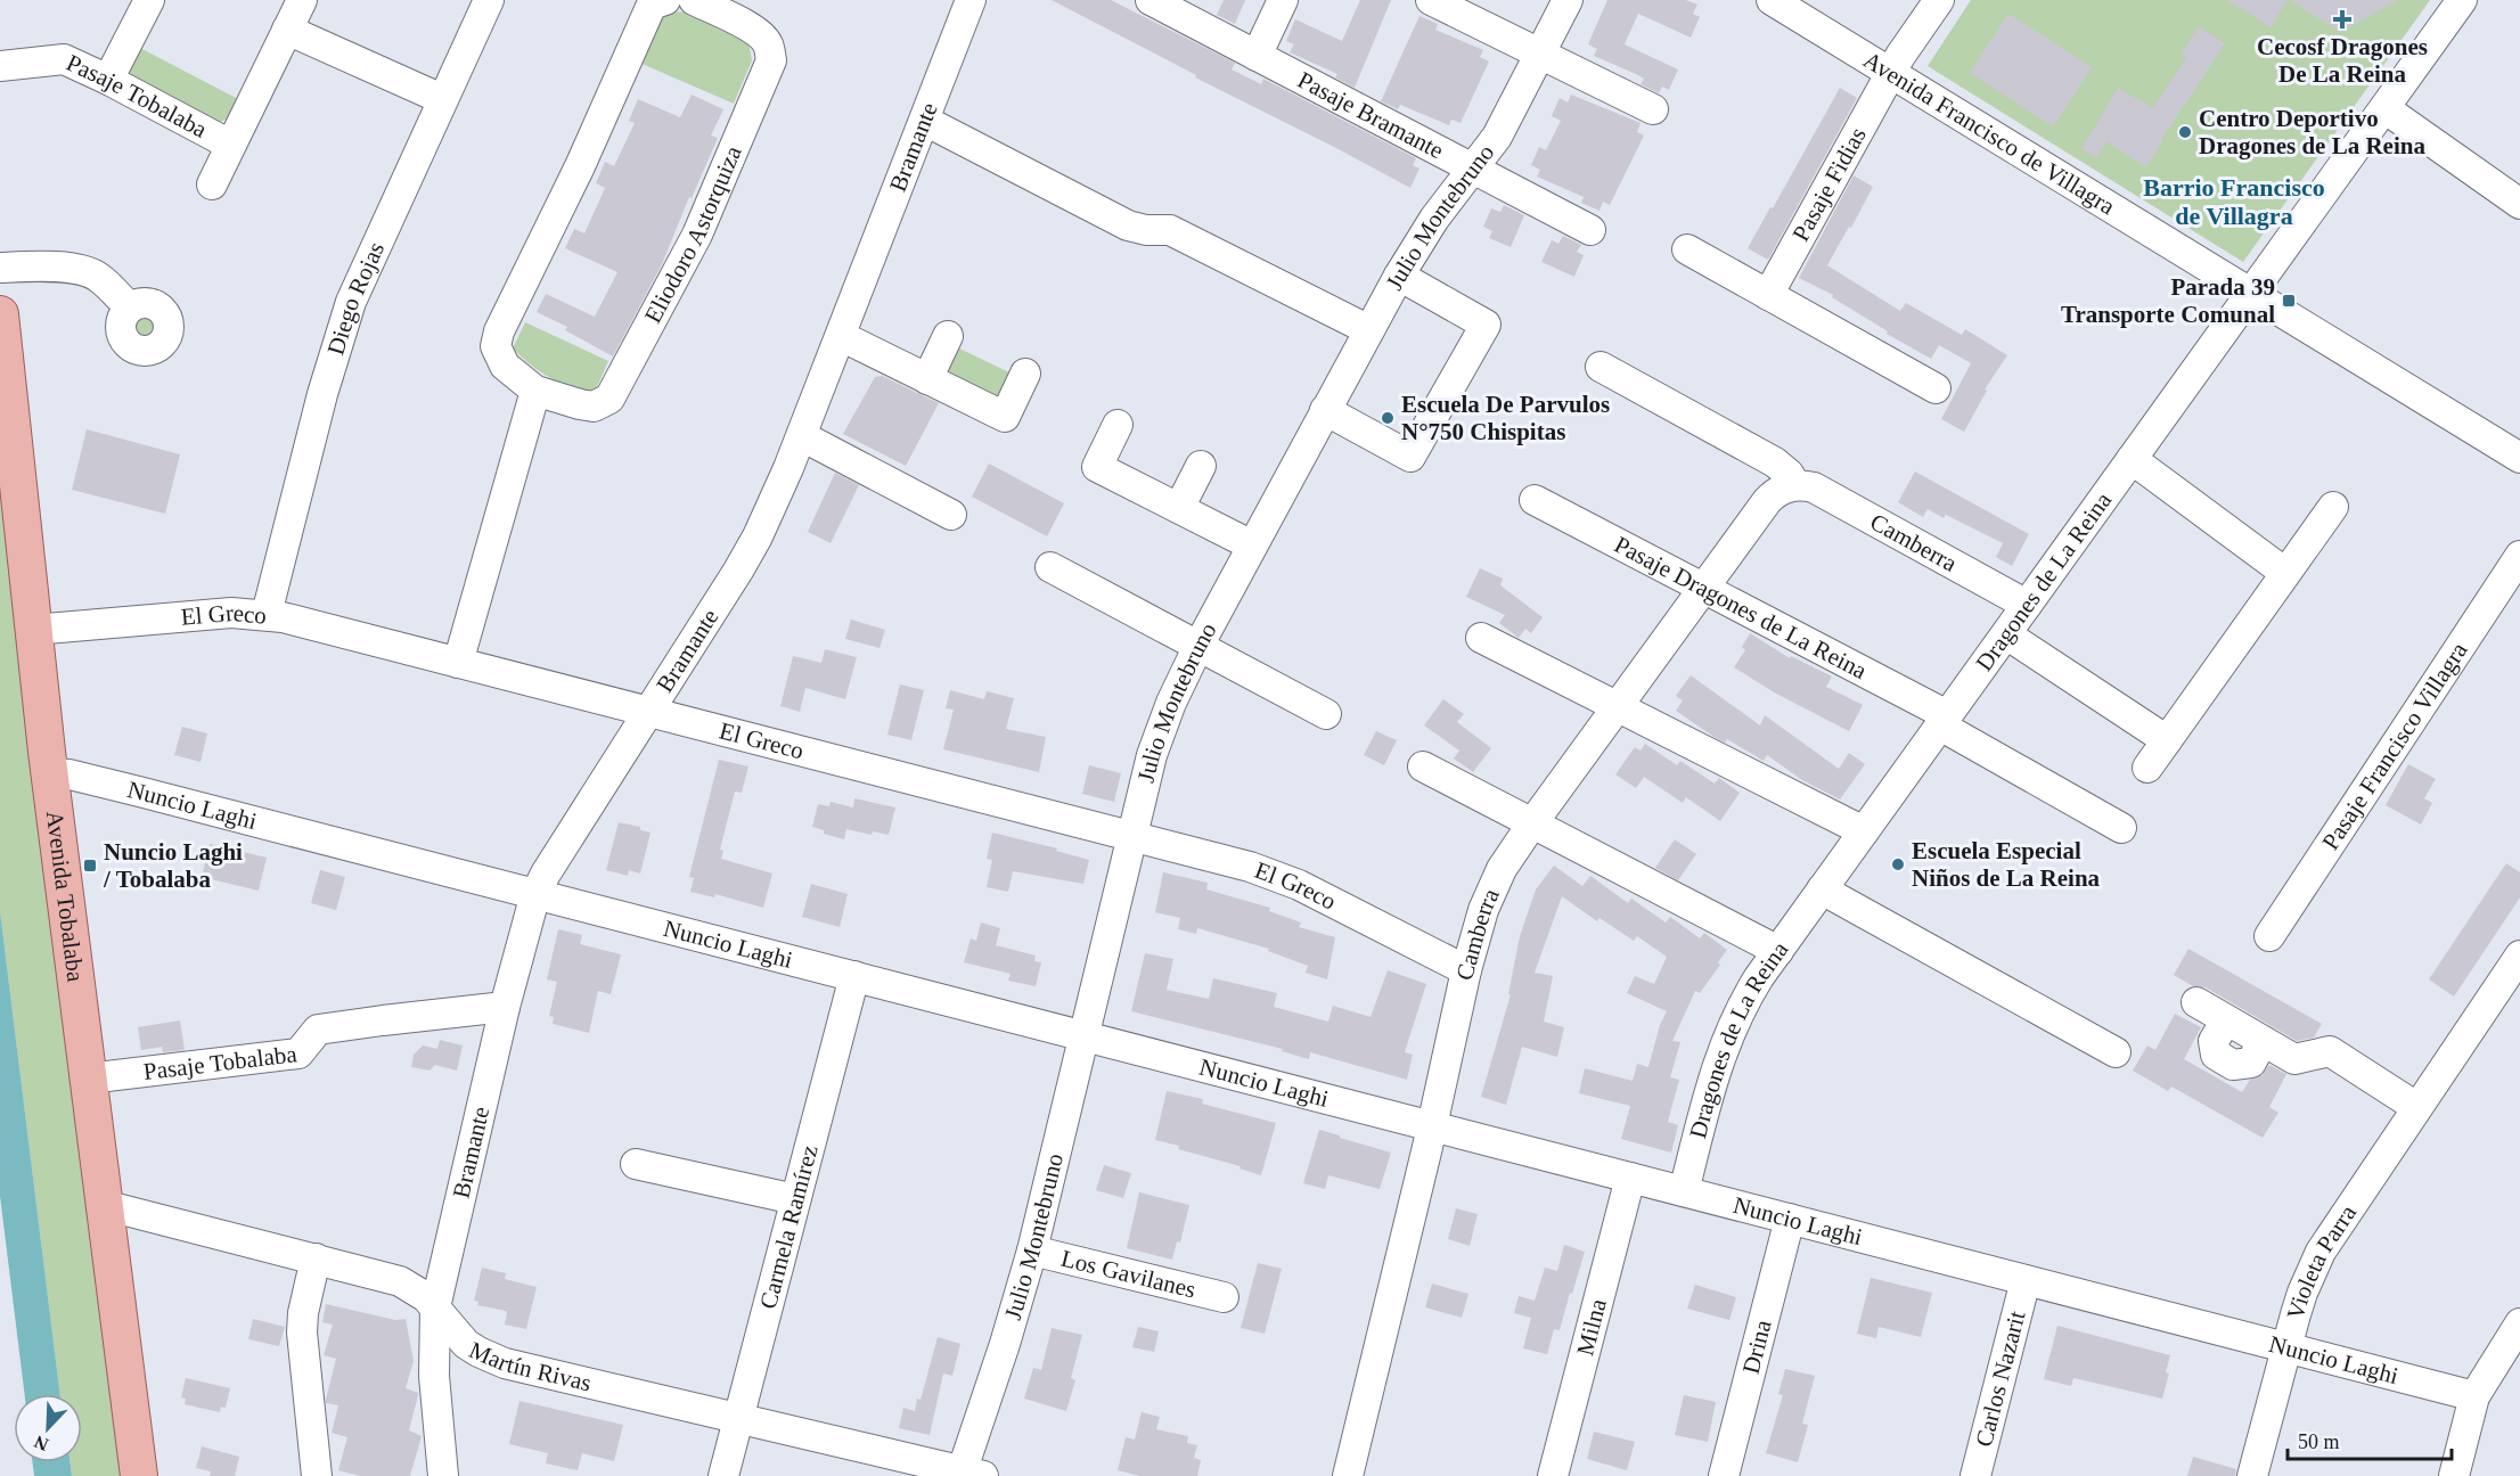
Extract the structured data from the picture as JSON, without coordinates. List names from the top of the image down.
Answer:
{
  "streets": {
    "main road": ["Avenida Tobalaba"],
    "street": [
      "Pasaje Tobalaba",
      "Pasaje Bramante",
      "Avenida Francisco de Villagra",
      "Bramante",
      "Pasaje Fidias",
      "Julio Montebruno",
      "Eliodoro Astorquiza",
      "Diego Rojas",
      "Camberra",
      "Dragones de La Reina",
      "Pasaje Dragones de La Reina",
      "El Greco",
      "Pasaje Francisco Villagra",
      "Nuncio Laghi",
      "Carmela Ramírez",
      "Violeta Parra",
      "Los Gavilanes",
      "Milna",
      "Drina",
      "Martín Rivas",
      "Carlos Nazarit"
    ]
  },
  "crossings": [
    ["Pasaje Tobalaba", "Bramante"],
    ["Pasaje Tobalaba", "Avenida Tobalaba"],
    ["Pasaje Bramante", "Julio Montebruno"],
    ["Avenida Francisco de Villagra", "Pasaje Fidias"],
    ["Avenida Francisco de Villagra", "Dragones de La Reina"],
    ["Bramante", "El Greco"],
    ["Bramante", "Nuncio Laghi"],
    ["Bramante", "Martín Rivas"],
    ["Julio Montebruno", "El Greco"],
    ["Julio Montebruno", "Nuncio Laghi"],
    ["Julio Montebruno", "Los Gavilanes"],
    ["Julio Montebruno", "Martín Rivas"],
    ["Diego Rojas", "El Greco"],
    ["Camberra", "Dragones de La Reina"],
    ["Camberra", "Pasaje Dragones de La Reina"],
    ["Camberra", "El Greco"],
    ["Camberra", "Nuncio Laghi"],
    ["Dragones de La Reina", "Pasaje Dragones de La Reina"],
    ["Dragones de La Reina", "Nuncio Laghi"],
    ["El Greco", "Avenida Tobalaba"],
    ["Nuncio Laghi", "Avenida Tobalaba"],
    ["Nuncio Laghi", "Carmela Ramírez"],
    ["Nuncio Laghi", "Violeta Parra"],
    ["Nuncio Laghi", "Milna"],
    ["Nuncio Laghi", "Drina"],
    ["Nuncio Laghi", "Carlos Nazarit"],
    ["Avenida Tobalaba", "Martín Rivas"],
    ["Carmela Ramírez", "Martín Rivas"]
  ],
  "districts": ["Barrio Francisco de Villagra"],
  "places": {
    "health": ["Cecosf Dragones De La Reina"],
    "other": ["Centro Deportivo Dragones de La Reina", "Escuela De Parvulos N°750 Chispitas", "Escuela Especial Niños de La Reina"],
    "transit": ["Parada 39 Transporte Comunal", "Nuncio Laghi / Tobalaba"]
  },
  "scale_bar": "50 m",
  "north": "bottom left"
}
